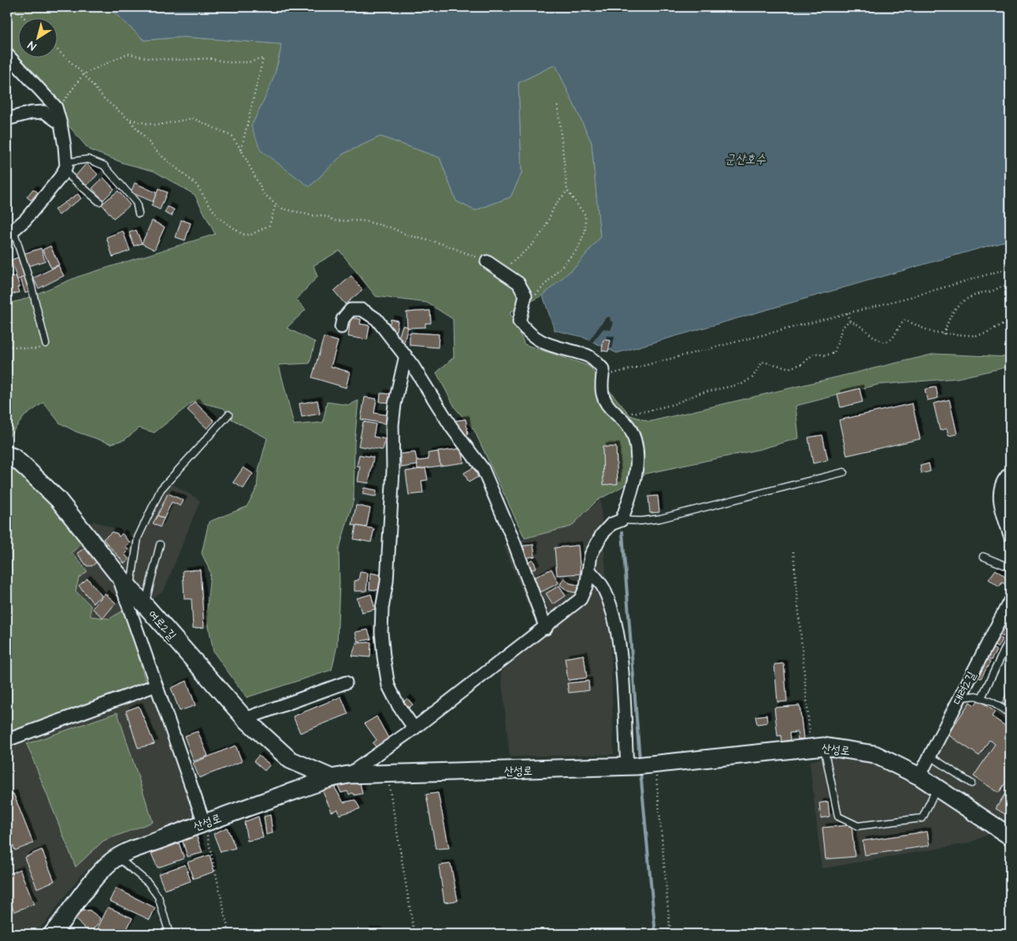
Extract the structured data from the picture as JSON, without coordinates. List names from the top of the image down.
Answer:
{
  "streets": {
    "street": ["여로2길", "대려2길", "산성로"]
  },
  "crossings": [
    ["여로2길", "산성로"],
    ["대려2길", "산성로"]
  ],
  "water": ["군산호수"],
  "north": "bottom left"
}
